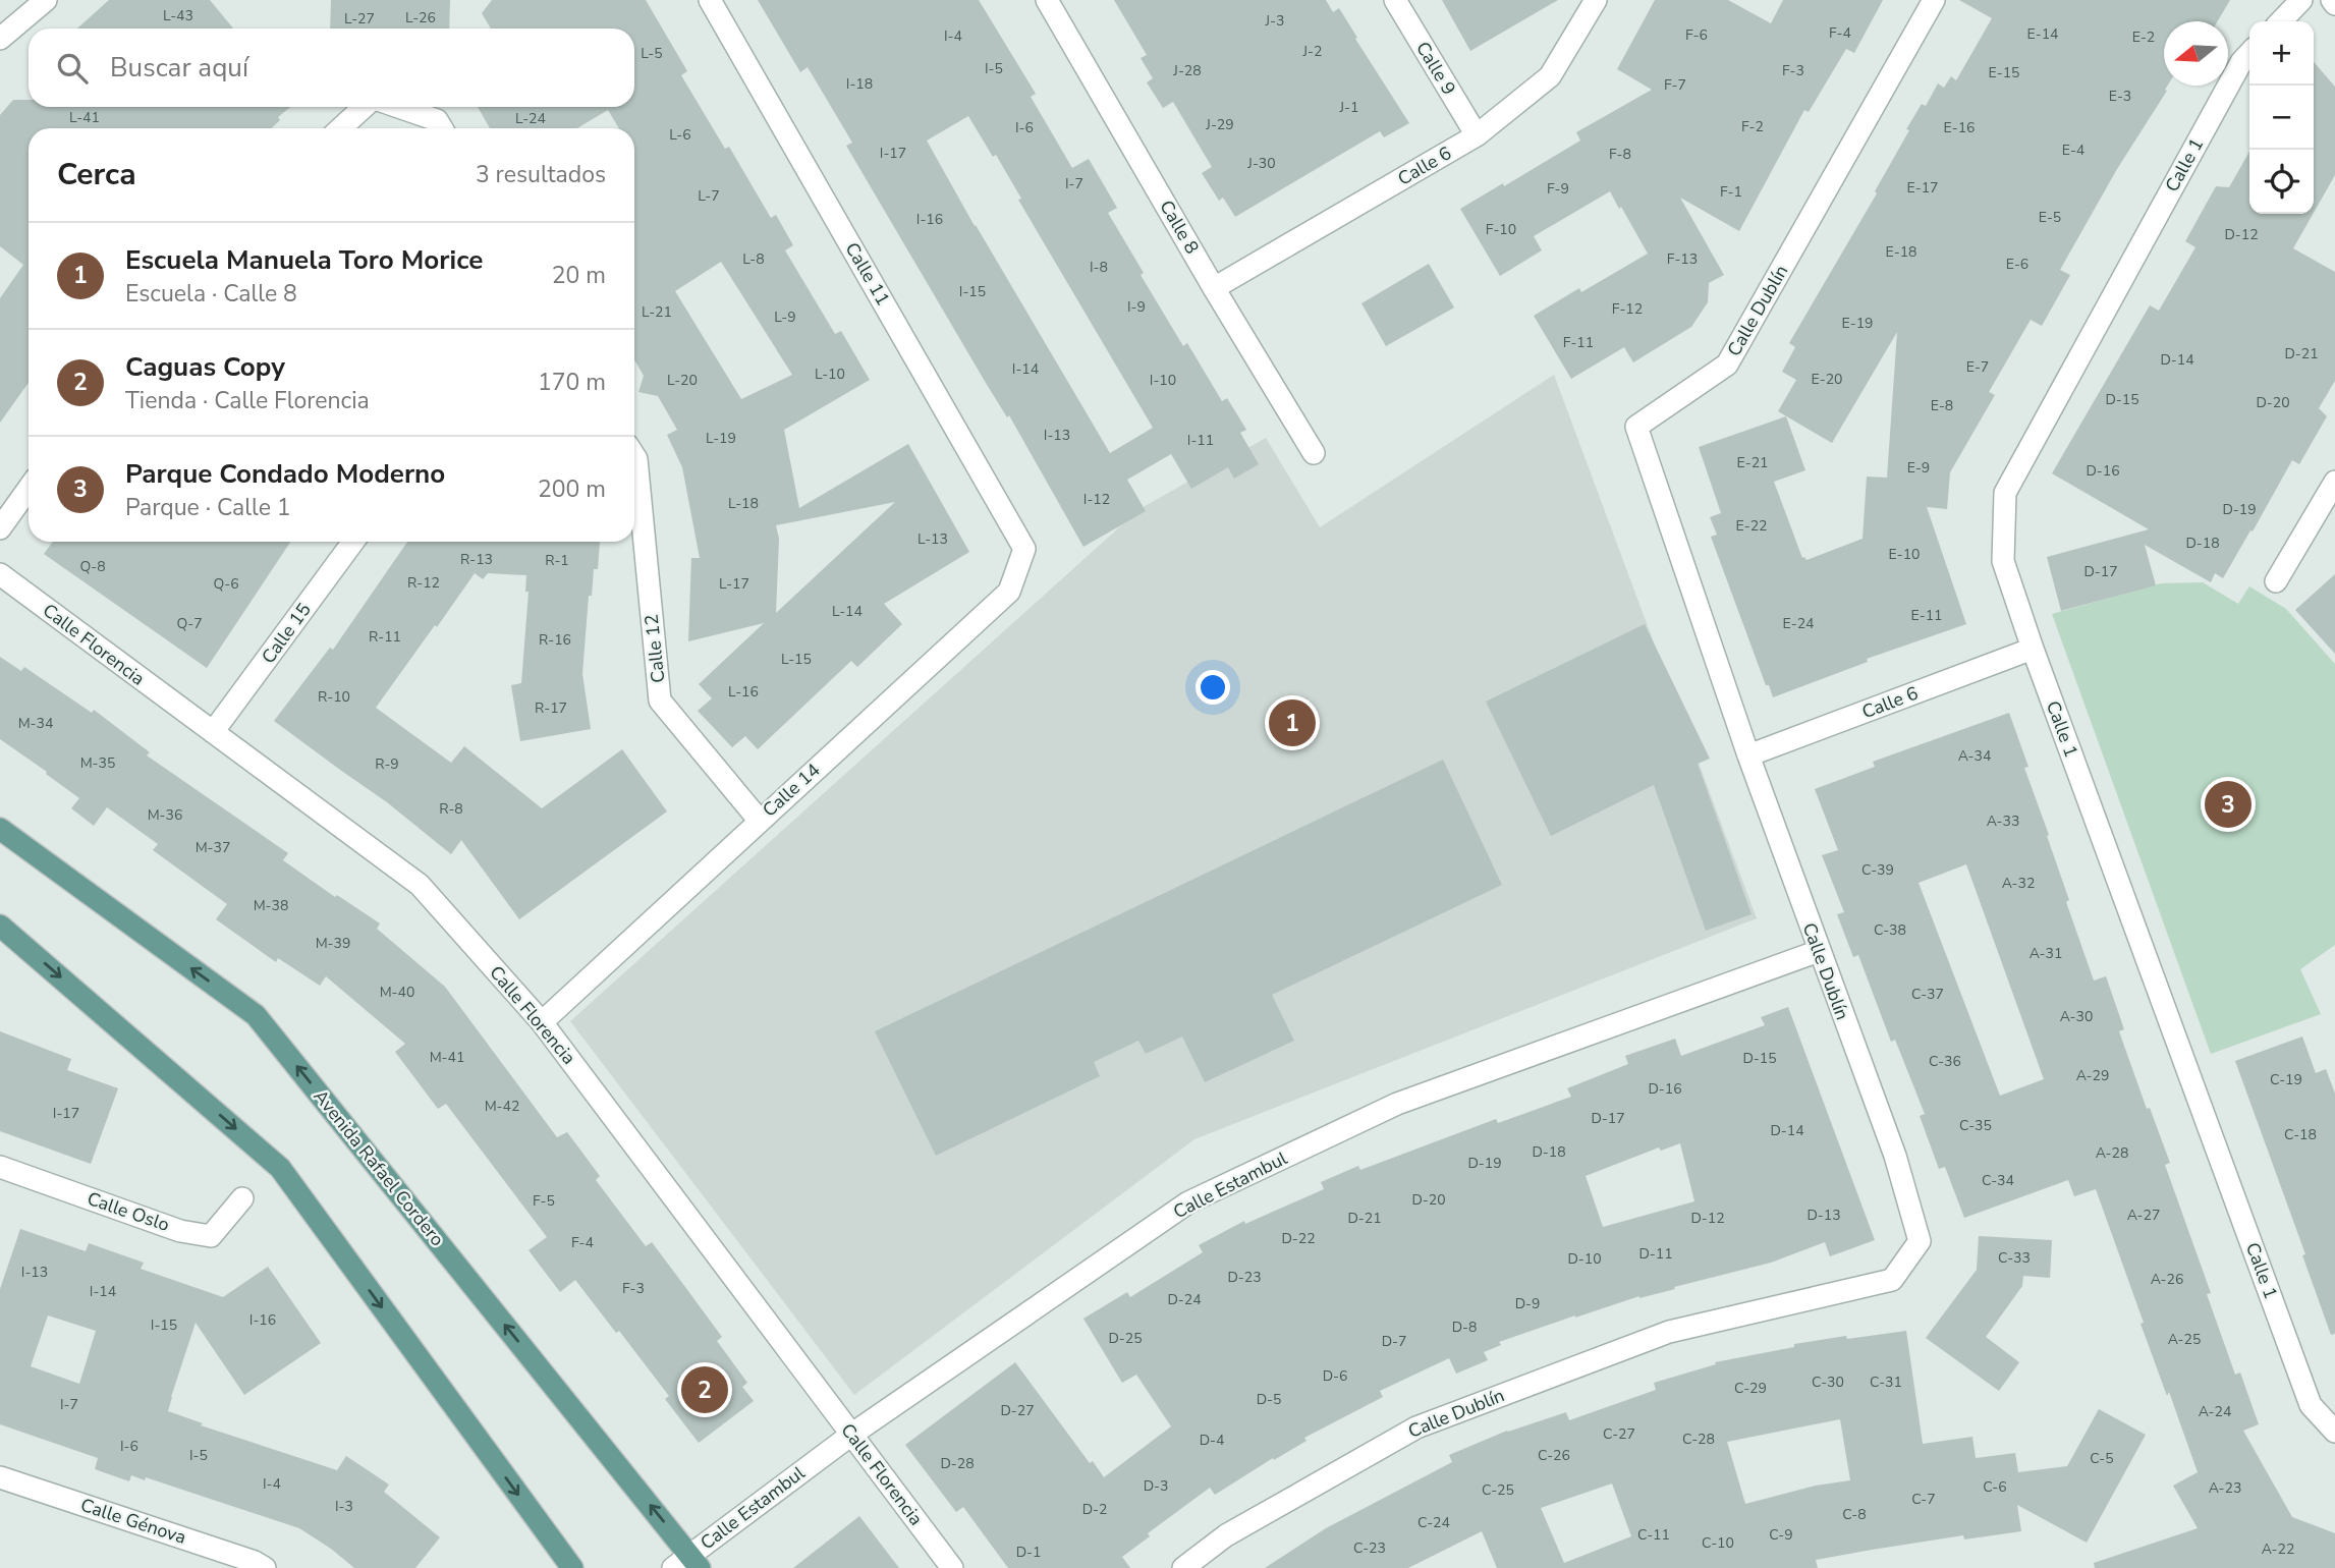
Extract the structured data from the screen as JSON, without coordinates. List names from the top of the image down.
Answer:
{
  "streets": {
    "main road": ["Avenida Rafael Cordero"],
    "street": [
      "Calle 9",
      "Calle 1",
      "Calle 6",
      "Calle 8",
      "Calle 11",
      "Calle Dublín",
      "Calle 15",
      "Calle Florencia",
      "Calle 12",
      "Calle 14",
      "Calle Estambul",
      "Calle Oslo",
      "Calle Génova"
    ]
  },
  "crossings": [
    ["Calle 9", "Calle 6"],
    ["Calle 1", "Calle 6"],
    ["Calle 6", "Calle 8"],
    ["Calle 6", "Calle Dublín"],
    ["Calle 11", "Calle 14"],
    ["Calle Dublín", "Calle Estambul"],
    ["Calle 15", "Calle Florencia"],
    ["Calle Florencia", "Calle 14"],
    ["Calle Florencia", "Calle Estambul"],
    ["Calle 12", "Calle 14"],
    ["Avenida Rafael Cordero", "Calle Estambul"]
  ],
  "house_numbers": [
    "L-43",
    "L-26",
    "L-27",
    "J-3",
    "F-4",
    "E-14",
    "F-6",
    "I-4",
    "E-2",
    "J-2",
    "L-5",
    "I-5",
    "J-28",
    "F-3",
    "E-15",
    "I-18",
    "F-7",
    "E-3",
    "J-1",
    "L-41",
    "L-24",
    "J-29",
    "F-2",
    "I-6",
    "E-16",
    "L-6",
    "E-4",
    "I-17",
    "F-8",
    "J-30",
    "I-7",
    "E-17",
    "F-9",
    "F-1",
    "L-7",
    "E-5",
    "I-16",
    "F-10",
    "D-12",
    "E-18",
    "L-8",
    "F-13",
    "E-6",
    "I-8",
    "I-15",
    "I-9",
    "F-12",
    "L-21",
    "L-9",
    "E-19",
    "F-11",
    "D-21",
    "D-14",
    "E-7",
    "I-14",
    "L-10",
    "E-20",
    "L-20",
    "I-10",
    "D-15",
    "D-20",
    "E-8",
    "I-13",
    "L-19",
    "I-11",
    "E-21",
    "E-9",
    "D-16",
    "I-12",
    "L-18",
    "D-19",
    "E-22",
    "L-13",
    "D-18",
    "E-10",
    "R-13",
    "R-1",
    "Q-8",
    "D-17",
    "R-12",
    "Q-6",
    "L-17",
    "L-14",
    "E-11",
    "Q-7",
    "E-24",
    "R-11",
    "R-16",
    "L-15",
    "L-16",
    "R-10",
    "R-17",
    "M-34",
    "A-34",
    "M-35",
    "R-9",
    "R-8",
    "M-36",
    "A-33",
    "M-37",
    "C-39",
    "A-32",
    "M-38",
    "C-38",
    "M-39",
    "A-31",
    "M-40",
    "C-37",
    "A-30",
    "M-41",
    "D-15",
    "C-36",
    "A-29",
    "C-19",
    "D-16",
    "M-42",
    "I-17",
    "D-17",
    "C-35",
    "D-14",
    "C-18",
    "D-18",
    "A-28",
    "D-19",
    "C-34",
    "D-20",
    "F-5",
    "D-13",
    "A-27",
    "D-21",
    "D-12",
    "D-22",
    "F-4",
    "D-11",
    "C-33",
    "D-10",
    "I-13",
    "D-23",
    "A-26",
    "F-3",
    "I-14",
    "D-24",
    "D-9",
    "I-16",
    "I-15",
    "D-8",
    "D-25",
    "A-25",
    "D-7",
    "D-6",
    "C-30",
    "C-31",
    "C-29",
    "D-5",
    "I-7",
    "D-27",
    "A-24",
    "C-27",
    "C-28",
    "D-4",
    "I-6",
    "I-5",
    "C-26",
    "C-5",
    "D-28",
    "I-4",
    "D-3",
    "C-6",
    "A-23",
    "C-25",
    "C-7",
    "I-3",
    "D-2",
    "C-8",
    "C-24",
    "C-11",
    "C-9",
    "C-10",
    "C-23",
    "A-22",
    "D-1"
  ],
  "north": "left",
  "page": {
    "map_buttons": ["+", "−"],
    "search": "Buscar aquí",
    "heading": ["Cerca", "3 resultados"],
    "list": [
      {
        "mark": "1",
        "name": "Escuela Manuela Toro Morice",
        "note": "Escuela · Calle 8",
        "value": "20 m"
      },
      {
        "mark": "2",
        "name": "Caguas Copy",
        "note": "Tienda · Calle Florencia",
        "value": "170 m"
      },
      {
        "mark": "3",
        "name": "Parque Condado Moderno",
        "note": "Parque · Calle 1",
        "value": "200 m"
      }
    ],
    "pins": ["1", "3", "2"]
  }
}
